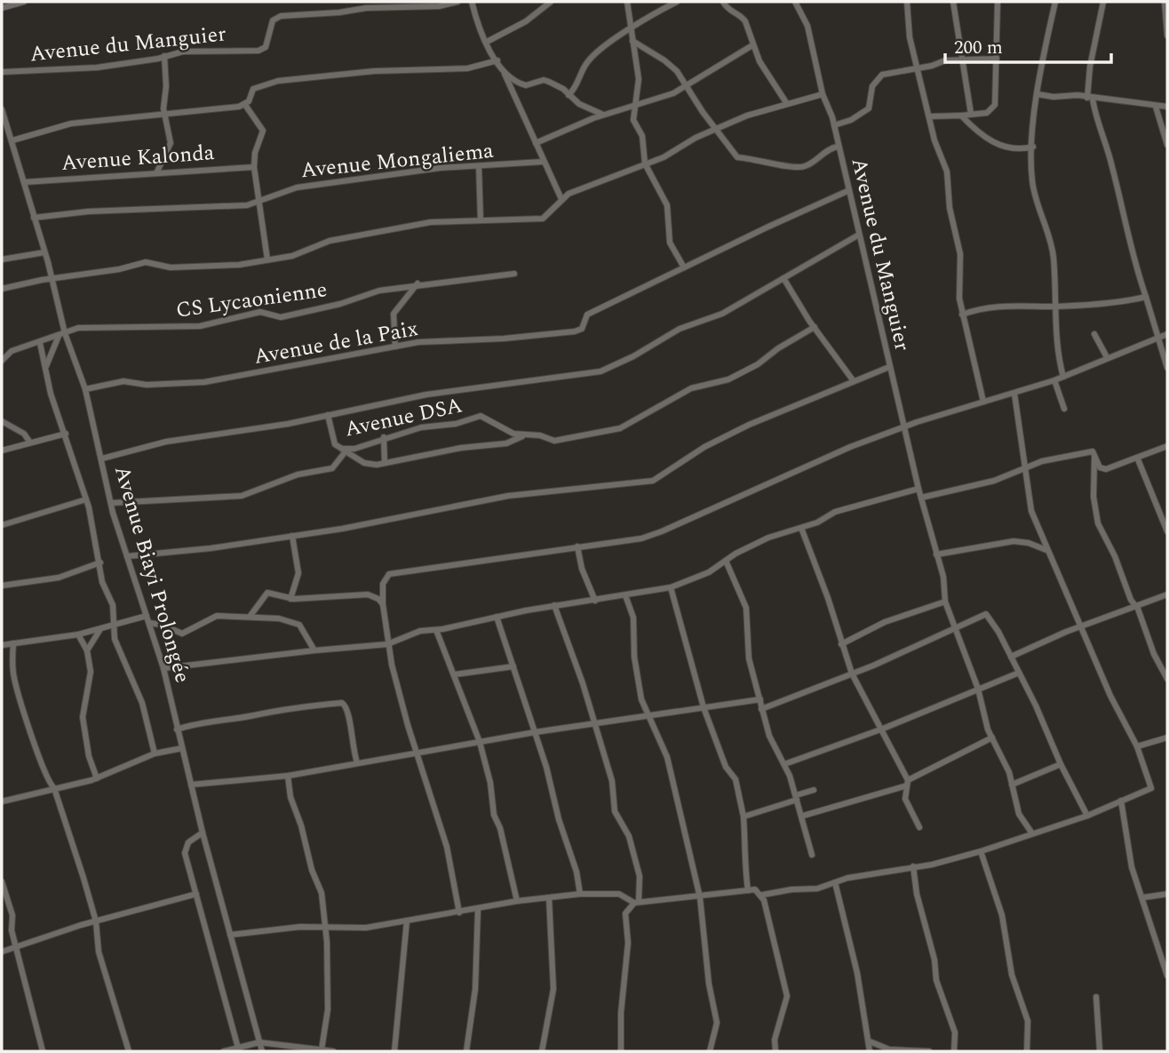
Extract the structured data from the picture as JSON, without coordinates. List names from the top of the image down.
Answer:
{
  "streets": {
    "street": [
      "Avenue du Manguier",
      "Avenue Kalonda",
      "Avenue Mongaliema",
      "CS Lycaonienne",
      "Avenue de la Paix",
      "Avenue DSA",
      "Avenue Biayi Prolongée"
    ]
  },
  "crossings": [
    ["Avenue Kalonda", "Avenue Biayi Prolongée"],
    ["Avenue Mongaliema", "Avenue Biayi Prolongée"],
    ["CS Lycaonienne", "Avenue Biayi Prolongée"],
    ["Avenue de la Paix", "Avenue Biayi Prolongée"],
    ["Avenue DSA", "Avenue Biayi Prolongée"]
  ],
  "scale_bar": "200 m"
}
